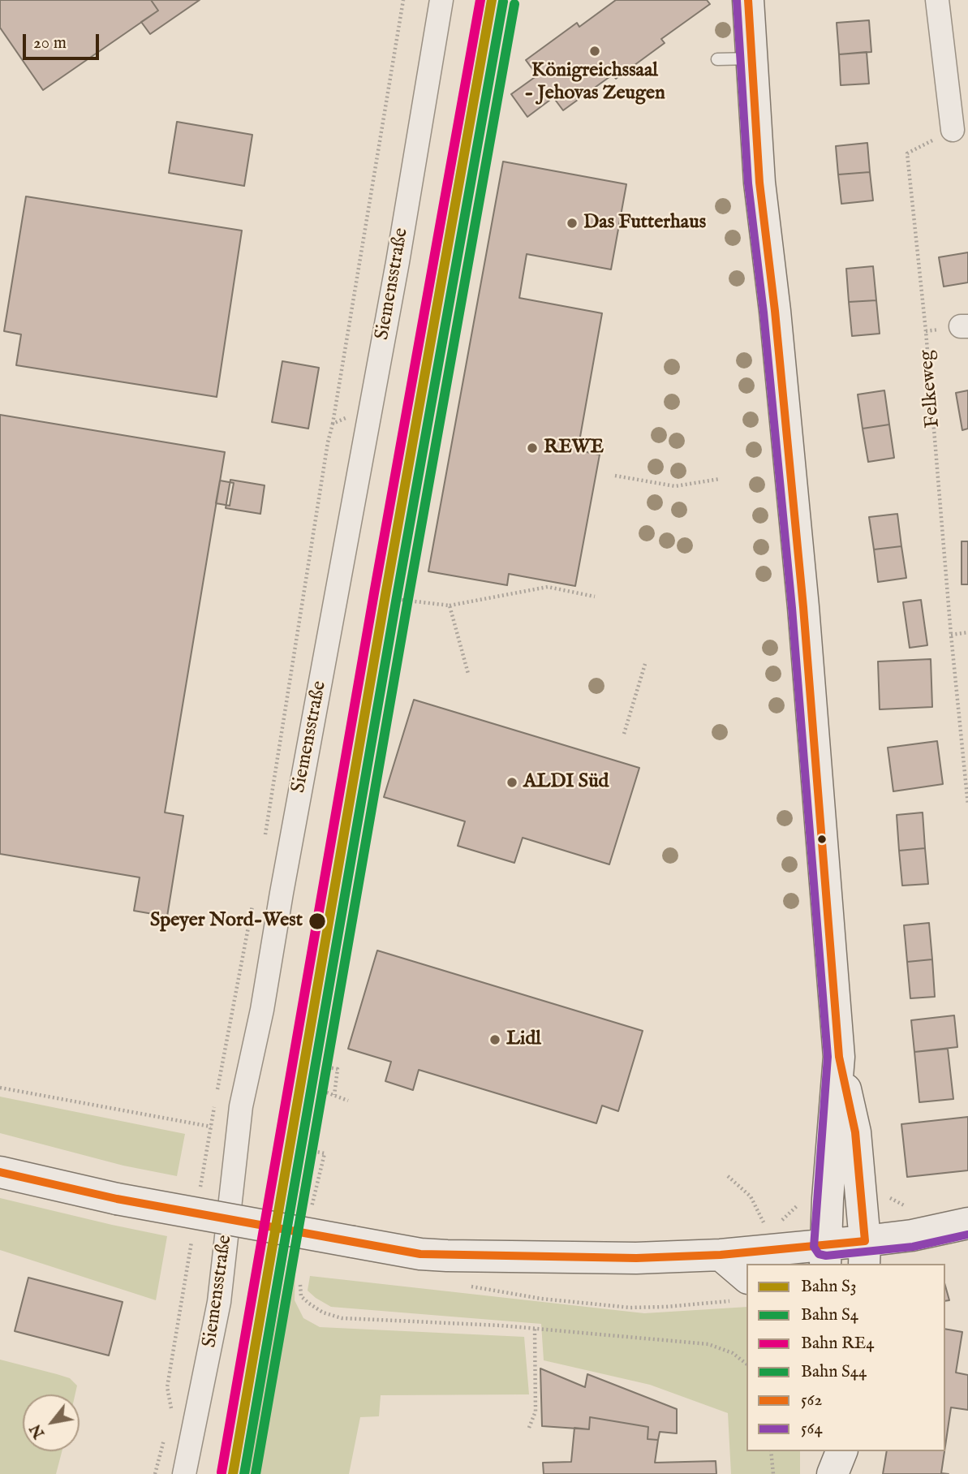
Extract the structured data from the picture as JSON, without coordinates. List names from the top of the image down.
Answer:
{
  "streets": {
    "street": ["Siemensstraße"],
    "path": ["Felkeweg"]
  },
  "places": [
    "Königreichssaal - Jehovas Zeugen",
    "Das Futterhaus",
    "REWE",
    "ALDI Süd",
    "Speyer Nord-West",
    "Lidl"
  ],
  "lines": [
    "rail line S3",
    "rail line RE4",
    "transit line 562",
    "transit line 564",
    "rail line S4",
    "rail line S44"
  ],
  "legend": [
    "Bahn S3",
    "Bahn S4",
    "Bahn RE4",
    "Bahn S44",
    "562",
    "564"
  ],
  "scale_bar": "20 m",
  "north": "bottom left"
}
